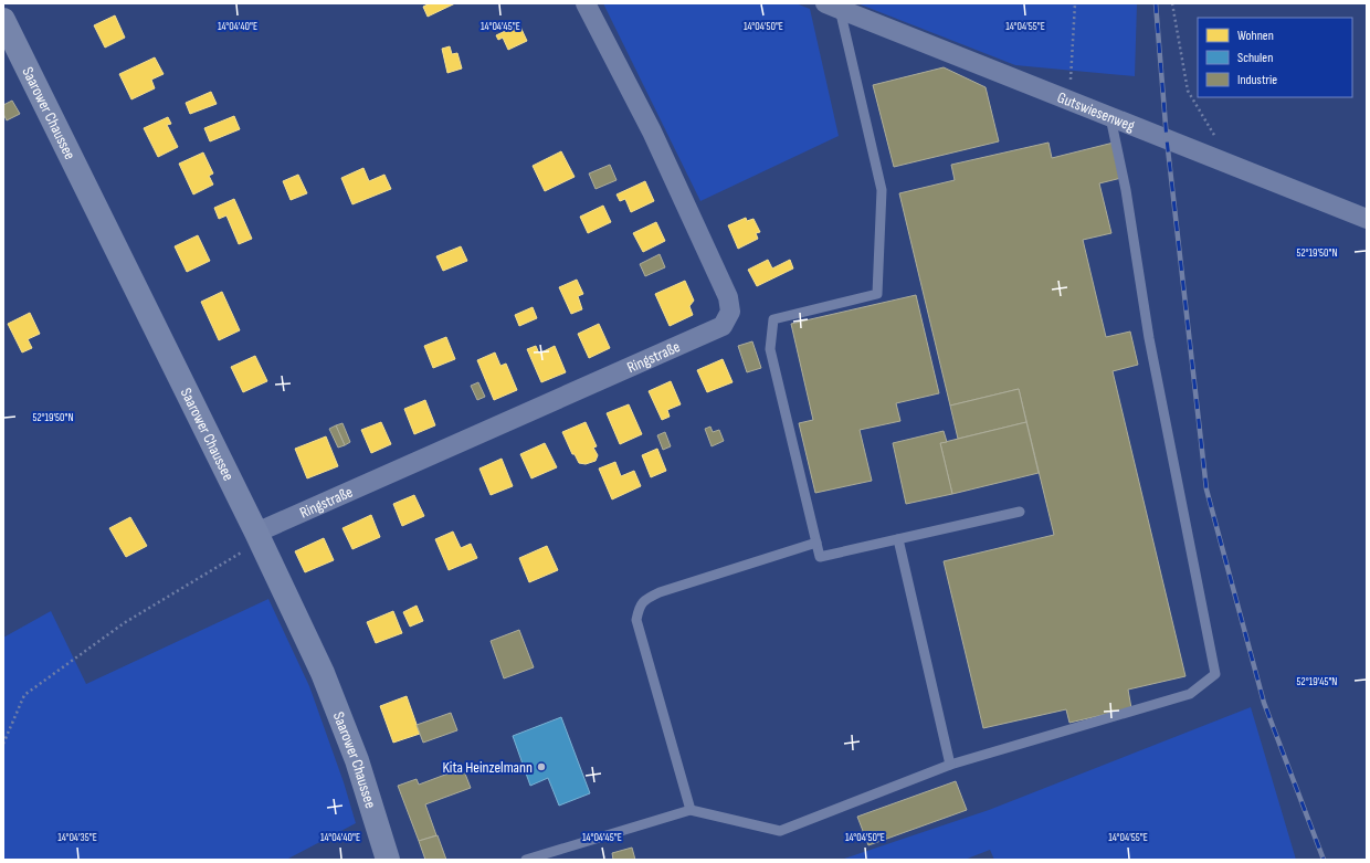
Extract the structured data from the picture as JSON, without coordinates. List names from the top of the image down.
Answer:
{
  "streets": {
    "main road": ["Saarower Chaussee"],
    "street": ["Gutswiesenweg", "Ringstraße"]
  },
  "crossings": [
    ["Saarower Chaussee", "Ringstraße"]
  ],
  "places": ["Kita Heinzelmann"],
  "legend": ["Wohnen", "Schulen", "Industrie"],
  "coordinates": [
    "14°04'40\"E",
    "14°04'45\"E",
    "14°04'50\"E",
    "14°04'55\"E",
    "52°19'50\"N",
    "52°19'45\"N",
    "14°04'35\"E"
  ]
}
